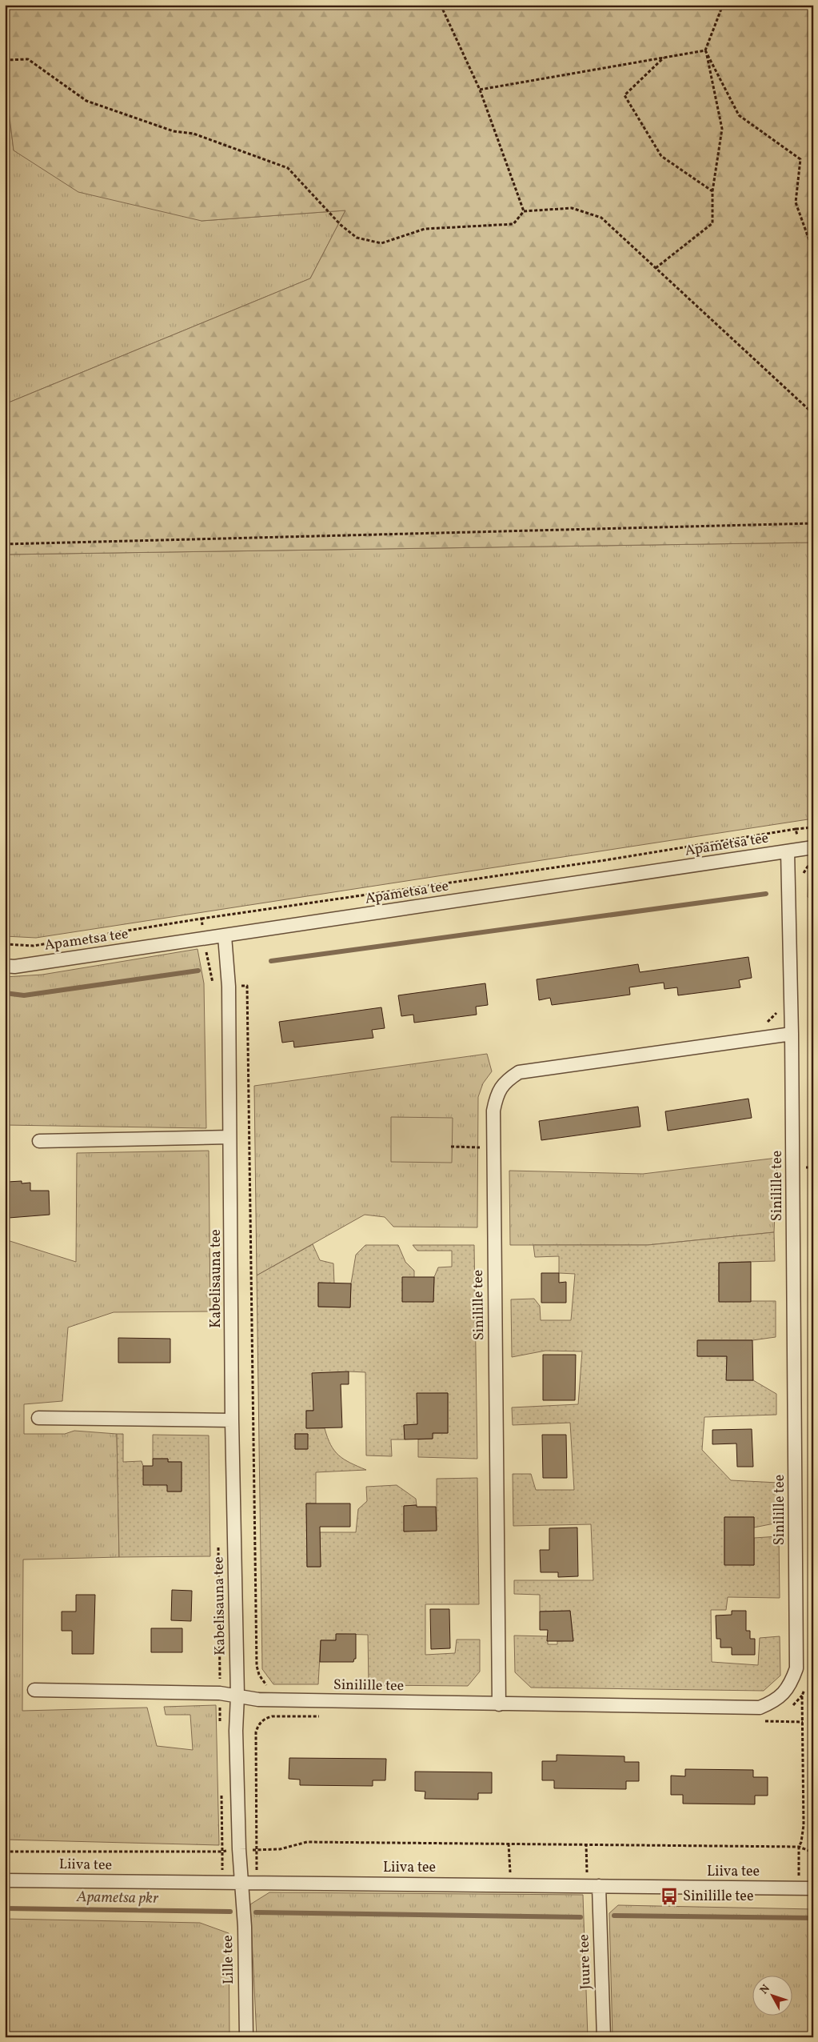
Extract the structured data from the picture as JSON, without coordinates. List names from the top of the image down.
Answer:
{
  "streets": {
    "street": [
      "Apametsa tee",
      "Sinilille tee",
      "Kabelisauna tee",
      "Liiva tee",
      "Lille tee",
      "Juure tee"
    ]
  },
  "crossings": [
    ["Apametsa tee", "Sinilille tee"],
    ["Apametsa tee", "Kabelisauna tee"],
    ["Sinilille tee", "Kabelisauna tee"],
    ["Kabelisauna tee", "Liiva tee"],
    ["Kabelisauna tee", "Lille tee"],
    ["Liiva tee", "Lille tee"],
    ["Liiva tee", "Juure tee"]
  ],
  "water": ["Apametsa pkr"],
  "places": {
    "bus stop": ["Sinilille tee"]
  },
  "north": "top left"
}
